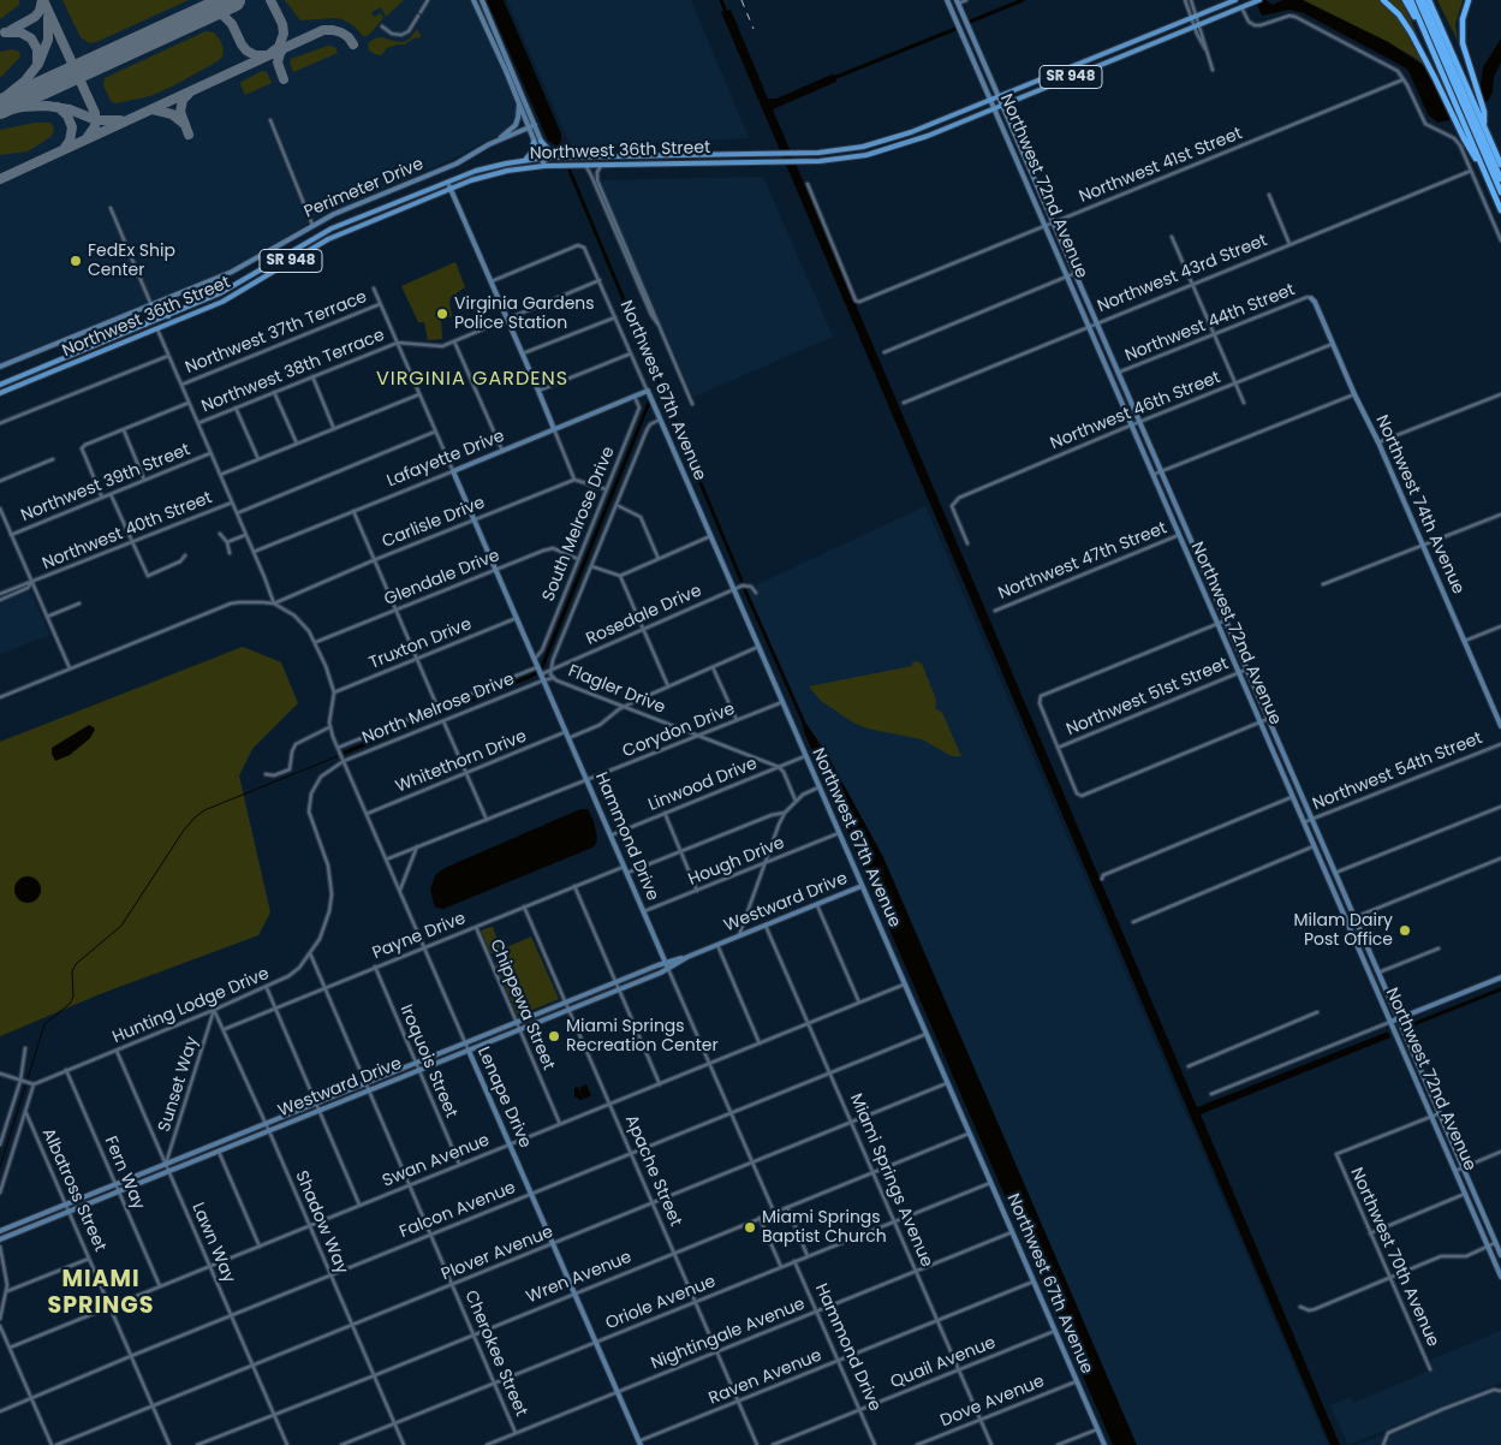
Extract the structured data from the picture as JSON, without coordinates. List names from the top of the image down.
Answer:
{
  "streets": {
    "main road": ["SR 948", "Northwest 36th Street"],
    "street": [
      "Northwest 41st Street",
      "Northwest 72nd Avenue",
      "Perimeter Drive",
      "Northwest 43rd Street",
      "Northwest 44th Street",
      "Northwest 37th Terrace",
      "Northwest 38th Terrace",
      "Northwest 67th Avenue",
      "Northwest 46th Street",
      "Lafayette Drive",
      "Northwest 39th Street",
      "Northwest 74th Avenue",
      "Carlisle Drive",
      "South Melrose Drive",
      "Northwest 40th Street",
      "Northwest 47th Street",
      "Glendale Drive",
      "Rosedale Drive",
      "Truxton Drive",
      "Flagler Drive",
      "Northwest 51st Street",
      "North Melrose Drive",
      "Corydon Drive",
      "Whitethorn Drive",
      "Northwest 54th Street",
      "Linwood Drive",
      "Hammond Drive",
      "Hough Drive",
      "Westward Drive",
      "Payne Drive",
      "Chippewa Street",
      "Hunting Lodge Drive",
      "Iroquois Street",
      "Sunset Way",
      "Lenape Drive",
      "Swan Avenue",
      "Apache Street",
      "Fern Way",
      "Miami Springs Avenue",
      "Albatross Street",
      "Falcon Avenue",
      "Shadow Way",
      "Lawn Way",
      "Plover Avenue",
      "Northwest 70th Avenue",
      "Wren Avenue",
      "Oriole Avenue",
      "Nightingale Avenue",
      "Cherokee Street",
      "Quail Avenue",
      "Raven Avenue",
      "Dove Avenue"
    ]
  },
  "crossings": [
    ["Northwest 36th Street", "Northwest 72nd Avenue"],
    ["Northwest 41st Street", "Northwest 72nd Avenue"],
    ["Northwest 72nd Avenue", "Northwest 43rd Street"],
    ["Northwest 72nd Avenue", "Northwest 44th Street"],
    ["Northwest 72nd Avenue", "Northwest 46th Street"],
    ["Northwest 72nd Avenue", "Northwest 47th Street"],
    ["Northwest 72nd Avenue", "Northwest 51st Street"],
    ["Northwest 72nd Avenue", "Northwest 54th Street"],
    ["Northwest 72nd Avenue", "Northwest 70th Avenue"],
    ["Northwest 44th Street", "Northwest 74th Avenue"],
    ["Northwest 38th Terrace", "Northwest 67th Avenue"],
    ["Northwest 67th Avenue", "Lafayette Drive"],
    ["Northwest 67th Avenue", "Rosedale Drive"],
    ["Northwest 67th Avenue", "Corydon Drive"],
    ["Northwest 67th Avenue", "Linwood Drive"],
    ["Northwest 67th Avenue", "Hough Drive"],
    ["Northwest 67th Avenue", "Westward Drive"],
    ["Northwest 67th Avenue", "Swan Avenue"],
    ["Northwest 67th Avenue", "Falcon Avenue"],
    ["Northwest 67th Avenue", "Plover Avenue"],
    ["Northwest 67th Avenue", "Wren Avenue"],
    ["Northwest 67th Avenue", "Oriole Avenue"],
    ["Northwest 67th Avenue", "Nightingale Avenue"],
    ["Northwest 67th Avenue", "Quail Avenue"],
    ["Northwest 67th Avenue", "Raven Avenue"],
    ["Northwest 67th Avenue", "Dove Avenue"],
    ["Northwest 46th Street", "Northwest 74th Avenue"],
    ["Lafayette Drive", "South Melrose Drive"],
    ["Lafayette Drive", "Hammond Drive"],
    ["Carlisle Drive", "Hammond Drive"],
    ["South Melrose Drive", "Glendale Drive"],
    ["South Melrose Drive", "Hammond Drive"],
    ["Glendale Drive", "Hammond Drive"],
    ["Rosedale Drive", "Flagler Drive"],
    ["Rosedale Drive", "North Melrose Drive"],
    ["Rosedale Drive", "Hammond Drive"],
    ["Truxton Drive", "Hammond Drive"],
    ["Flagler Drive", "Corydon Drive"],
    ["Flagler Drive", "Linwood Drive"],
    ["North Melrose Drive", "Hammond Drive"],
    ["North Melrose Drive", "Hunting Lodge Drive"],
    ["North Melrose Drive", "Lenape Drive"],
    ["Corydon Drive", "Hammond Drive"],
    ["Corydon Drive", "Lenape Drive"],
    ["Whitethorn Drive", "Hammond Drive"],
    ["Whitethorn Drive", "Lenape Drive"],
    ["Linwood Drive", "Hammond Drive"],
    ["Hammond Drive", "Hough Drive"],
    ["Hammond Drive", "Westward Drive"],
    ["Hammond Drive", "Payne Drive"],
    ["Hammond Drive", "Swan Avenue"],
    ["Hammond Drive", "Falcon Avenue"],
    ["Hammond Drive", "Plover Avenue"],
    ["Hammond Drive", "Wren Avenue"],
    ["Hammond Drive", "Oriole Avenue"],
    ["Hammond Drive", "Nightingale Avenue"],
    ["Hammond Drive", "Quail Avenue"],
    ["Hammond Drive", "Raven Avenue"],
    ["Westward Drive", "Chippewa Street"],
    ["Westward Drive", "Iroquois Street"],
    ["Westward Drive", "Sunset Way"],
    ["Westward Drive", "Lenape Drive"],
    ["Westward Drive", "Apache Street"],
    ["Westward Drive", "Fern Way"],
    ["Westward Drive", "Miami Springs Avenue"],
    ["Westward Drive", "Albatross Street"],
    ["Westward Drive", "Shadow Way"],
    ["Westward Drive", "Lawn Way"],
    ["Westward Drive", "Cherokee Street"],
    ["Payne Drive", "Chippewa Street"],
    ["Payne Drive", "Iroquois Street"],
    ["Payne Drive", "Lenape Drive"],
    ["Payne Drive", "Apache Street"],
    ["Payne Drive", "Shadow Way"],
    ["Payne Drive", "Cherokee Street"],
    ["Chippewa Street", "Swan Avenue"],
    ["Hunting Lodge Drive", "Sunset Way"],
    ["Hunting Lodge Drive", "Lenape Drive"],
    ["Hunting Lodge Drive", "Fern Way"],
    ["Hunting Lodge Drive", "Shadow Way"],
    ["Hunting Lodge Drive", "Lawn Way"],
    ["Hunting Lodge Drive", "Cherokee Street"],
    ["Iroquois Street", "Swan Avenue"],
    ["Sunset Way", "Shadow Way"],
    ["Sunset Way", "Lawn Way"],
    ["Lenape Drive", "Swan Avenue"],
    ["Lenape Drive", "Falcon Avenue"],
    ["Lenape Drive", "Plover Avenue"],
    ["Lenape Drive", "Wren Avenue"],
    ["Lenape Drive", "Oriole Avenue"],
    ["Lenape Drive", "Nightingale Avenue"],
    ["Lenape Drive", "Raven Avenue"],
    ["Swan Avenue", "Apache Street"],
    ["Swan Avenue", "Fern Way"],
    ["Swan Avenue", "Miami Springs Avenue"],
    ["Swan Avenue", "Albatross Street"],
    ["Swan Avenue", "Shadow Way"],
    ["Swan Avenue", "Lawn Way"],
    ["Swan Avenue", "Cherokee Street"],
    ["Apache Street", "Falcon Avenue"],
    ["Apache Street", "Plover Avenue"],
    ["Apache Street", "Wren Avenue"],
    ["Apache Street", "Oriole Avenue"],
    ["Apache Street", "Nightingale Avenue"],
    ["Apache Street", "Raven Avenue"],
    ["Miami Springs Avenue", "Falcon Avenue"],
    ["Miami Springs Avenue", "Plover Avenue"],
    ["Miami Springs Avenue", "Wren Avenue"],
    ["Miami Springs Avenue", "Oriole Avenue"],
    ["Miami Springs Avenue", "Nightingale Avenue"],
    ["Miami Springs Avenue", "Quail Avenue"],
    ["Miami Springs Avenue", "Raven Avenue"],
    ["Miami Springs Avenue", "Dove Avenue"],
    ["Albatross Street", "Falcon Avenue"],
    ["Albatross Street", "Plover Avenue"],
    ["Falcon Avenue", "Shadow Way"],
    ["Falcon Avenue", "Lawn Way"],
    ["Falcon Avenue", "Cherokee Street"],
    ["Shadow Way", "Plover Avenue"],
    ["Shadow Way", "Wren Avenue"],
    ["Shadow Way", "Oriole Avenue"],
    ["Lawn Way", "Plover Avenue"],
    ["Lawn Way", "Wren Avenue"],
    ["Plover Avenue", "Cherokee Street"],
    ["Wren Avenue", "Cherokee Street"],
    ["Oriole Avenue", "Cherokee Street"],
    ["Nightingale Avenue", "Cherokee Street"]
  ],
  "districts": ["VIRGINIA GARDENS", "MIAMI SPRINGS"],
  "places": [
    "FedEx Ship Center",
    "Virginia Gardens Police Station",
    "Milam Dairy Post Office",
    "Miami Springs Recreation Center",
    "Miami Springs Baptist Church"
  ]
}
